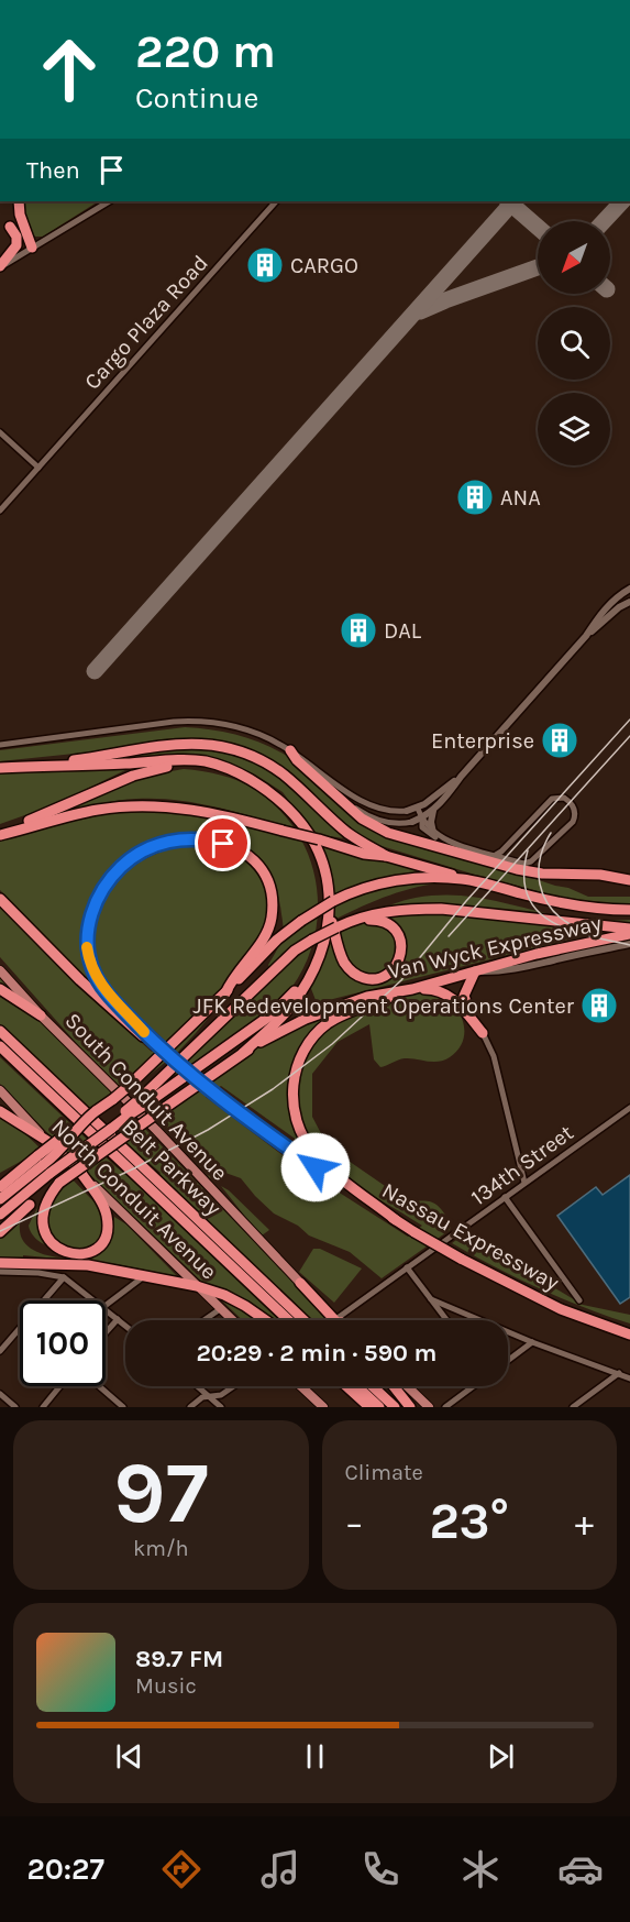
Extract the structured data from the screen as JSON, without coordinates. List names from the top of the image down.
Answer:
{
  "streets": {
    "highway": ["Van Wyck Expressway", "Belt Parkway", "Nassau Expressway"],
    "main road": ["South Conduit Avenue", "North Conduit Avenue"],
    "street": ["Cargo Plaza Road", "134th Street"]
  },
  "crossings": [
    ["South Conduit Avenue", "134th Street"]
  ],
  "places": {
    "building": [
      "CARGO",
      "ANA",
      "DAL",
      "Enterprise",
      "JFK Redevelopment Operations Center"
    ]
  },
  "north": "bottom left",
  "page": {
    "turn": ["220 m", "Continue"],
    "then": "Then",
    "limit": "100",
    "trip": "20:29 · 2 min · 590 m",
    "tile": [
      ["97", "km/h"],
      "Climate"
    ],
    "heat": ["−", "23°", "+"],
    "song": ["89.7 FM", "Music"],
    "tabs": "20:27"
  }
}
